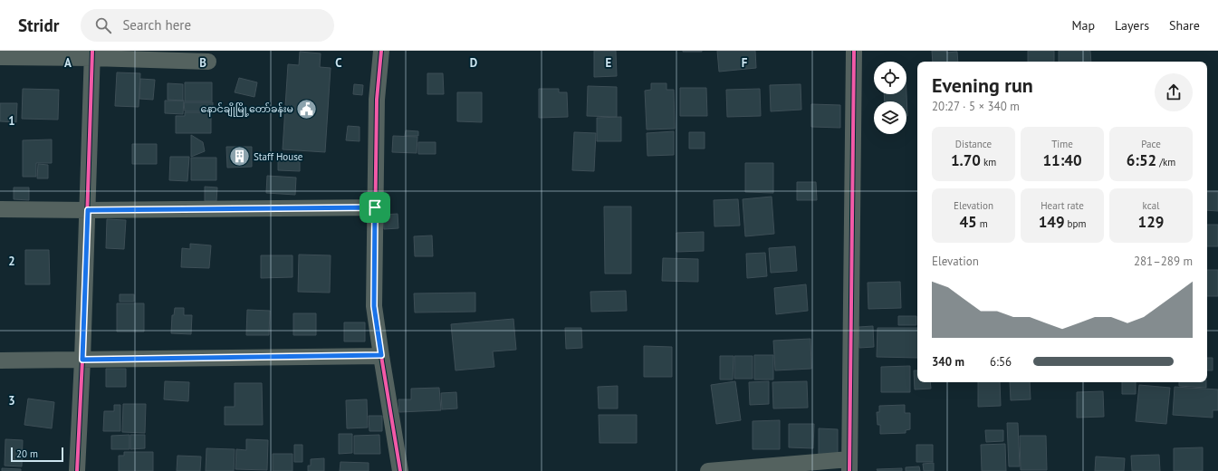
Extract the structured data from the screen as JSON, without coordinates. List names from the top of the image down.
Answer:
{
  "places": {
    "public building": ["နောင်ချိုမြို့တော်ခန်းမ"],
    "building": ["Staff House"]
  },
  "scale_bar": "20 m",
  "page": {
    "header": "Stridr",
    "search": "Search here",
    "nav": ["Map", "Layers", "Share"],
    "heading": ["Evening run", "20:27 · 5 × 340 m"],
    "stats": [
      ["Distance", "1.70 km"],
      ["Time", "11:40"],
      ["Pace", "6:52 /km"],
      ["Elevation", "45 m"],
      ["Heart rate", "149 bpm"],
      ["kcal", "129"]
    ],
    "chart": ["Elevation", "281–289 m"],
    "list": [
      {
        "name": "340 m",
        "note": "6:56"
      }
    ],
    "scale": "20 m"
  },
  "grid": {
    "columns": [
      "A",
      "B",
      "C",
      "D",
      "E",
      "F"
    ],
    "rows": ["1", "2", "3"]
  }
}
